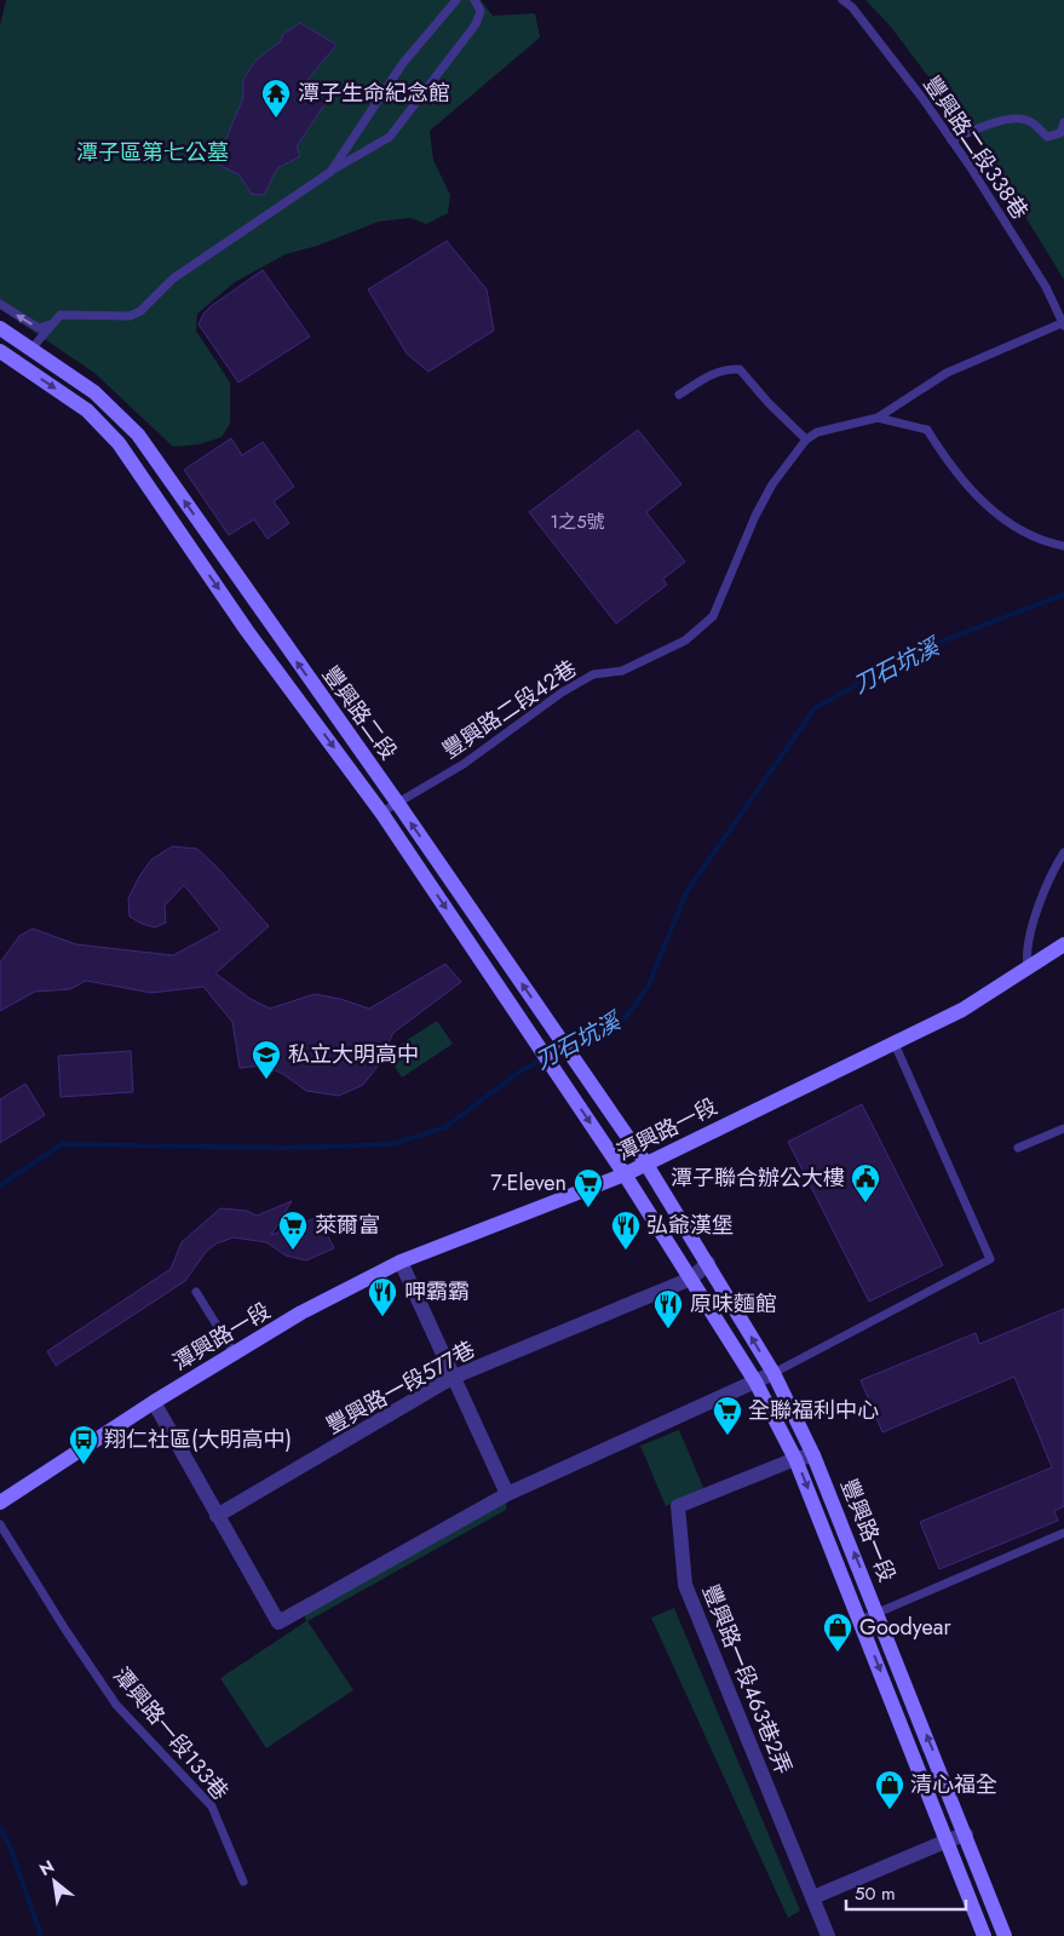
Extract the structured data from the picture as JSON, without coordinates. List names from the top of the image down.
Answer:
{
  "streets": {
    "street": [
      "豐興路二段",
      "潭興路一段",
      "豐興路一段577巷",
      "豐興路一段",
      "豐興路一段463巷2弄"
    ],
    "lane": ["豐興路二段338巷", "豐興路二段42巷", "潭興路一段133巷"]
  },
  "crossings": [
    ["豐興路二段42巷", "豐興路二段"],
    ["豐興路二段", "潭興路一段"],
    ["豐興路二段", "豐興路一段"],
    ["潭興路一段", "豐興路一段"],
    ["豐興路一段577巷", "豐興路一段"],
    ["豐興路一段", "豐興路一段463巷2弄"]
  ],
  "water": ["刀石坑溪"],
  "parks": ["潭子區第七公墓"],
  "places": {
    "temple": ["潭子生命紀念館"],
    "school or university": ["私立大明高中"],
    "public building": ["潭子聯合辦公大樓"],
    "supermarket": ["7-Eleven", "萊爾富", "全聯福利中心"],
    "restaurant": ["弘爺漢堡", "呷霸霸", "原味麵館"],
    "bus stop": ["翔仁社區(大明高中)"],
    "shop": ["Goodyear", "清心福全"]
  },
  "house_numbers": ["1之5號"],
  "scale_bar": "50 m",
  "north": "top left"
}
